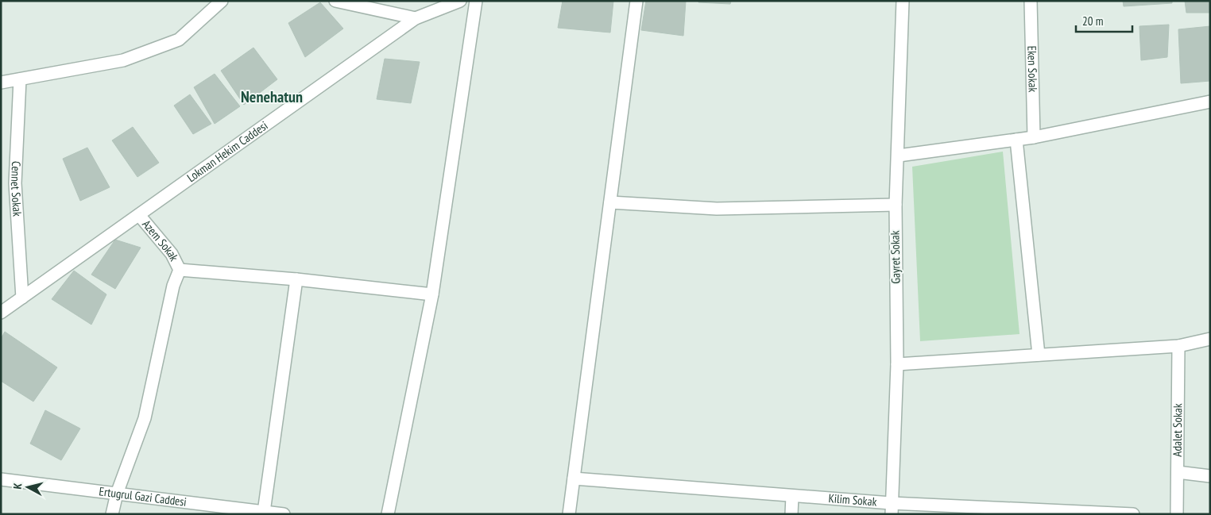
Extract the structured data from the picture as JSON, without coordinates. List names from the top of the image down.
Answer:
{
  "streets": {
    "street": [
      "Eken Sokak",
      "Lokman Hekim Caddesi",
      "Cennet Sokak",
      "Azem Sokak",
      "Gayret Sokak",
      "Adalet Sokak",
      "Ertugrul Gazi Caddesi",
      "Kilim Sokak"
    ]
  },
  "crossings": [
    ["Lokman Hekim Caddesi", "Cennet Sokak"],
    ["Lokman Hekim Caddesi", "Azem Sokak"],
    ["Gayret Sokak", "Kilim Sokak"]
  ],
  "districts": ["Nenehatun"],
  "scale_bar": "20 m",
  "north": "left"
}
